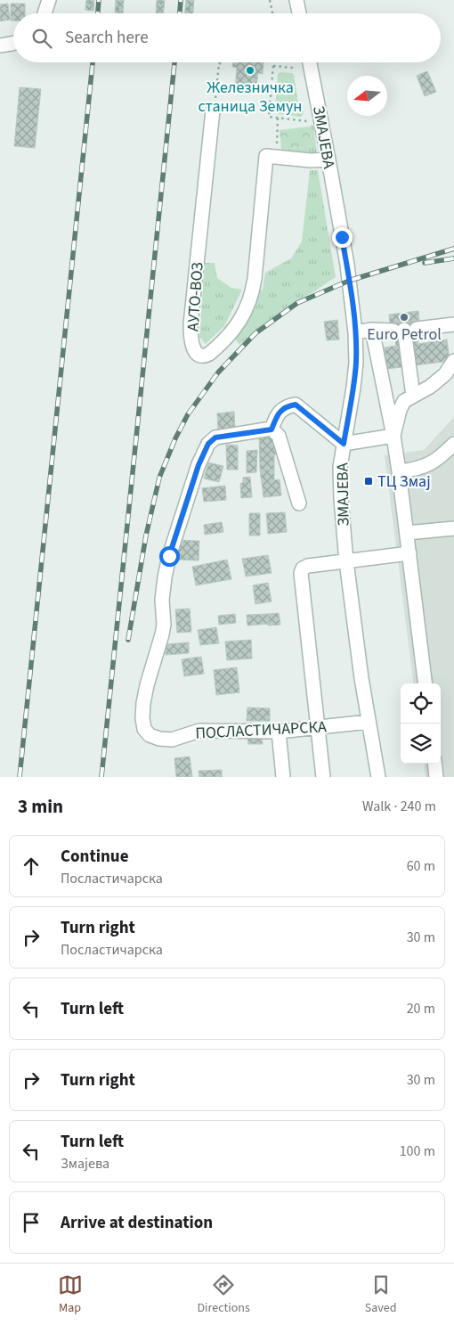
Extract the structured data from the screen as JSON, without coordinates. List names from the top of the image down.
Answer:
{
  "streets": {
    "street": ["ЗМАЈЕВА", "АУТО-ВОЗ", "ПОСЛАСТИЧАРСКА"]
  },
  "crossings": [
    ["ЗМАЈЕВА", "АУТО-ВОЗ"],
    ["ЗМАЈЕВА", "ПОСЛАСТИЧАРСКА"]
  ],
  "places": {
    "other": ["Железничка станица Земун", "Euro Petrol"],
    "transit": ["ТЦ Змај"]
  },
  "north": "left",
  "page": {
    "search": "Search here",
    "heading": ["3 min", "Walk · 240 m"],
    "list": [
      ["Continue", "Посластичарска", "60 m"],
      ["Turn right", "Посластичарска", "30 m"],
      ["Turn left", "20 m"],
      ["Turn right", "30 m"],
      ["Turn left", "Змајева", "100 m"],
      "Arrive at destination"
    ],
    "nav": ["Map", "Directions", "Saved"]
  }
}
